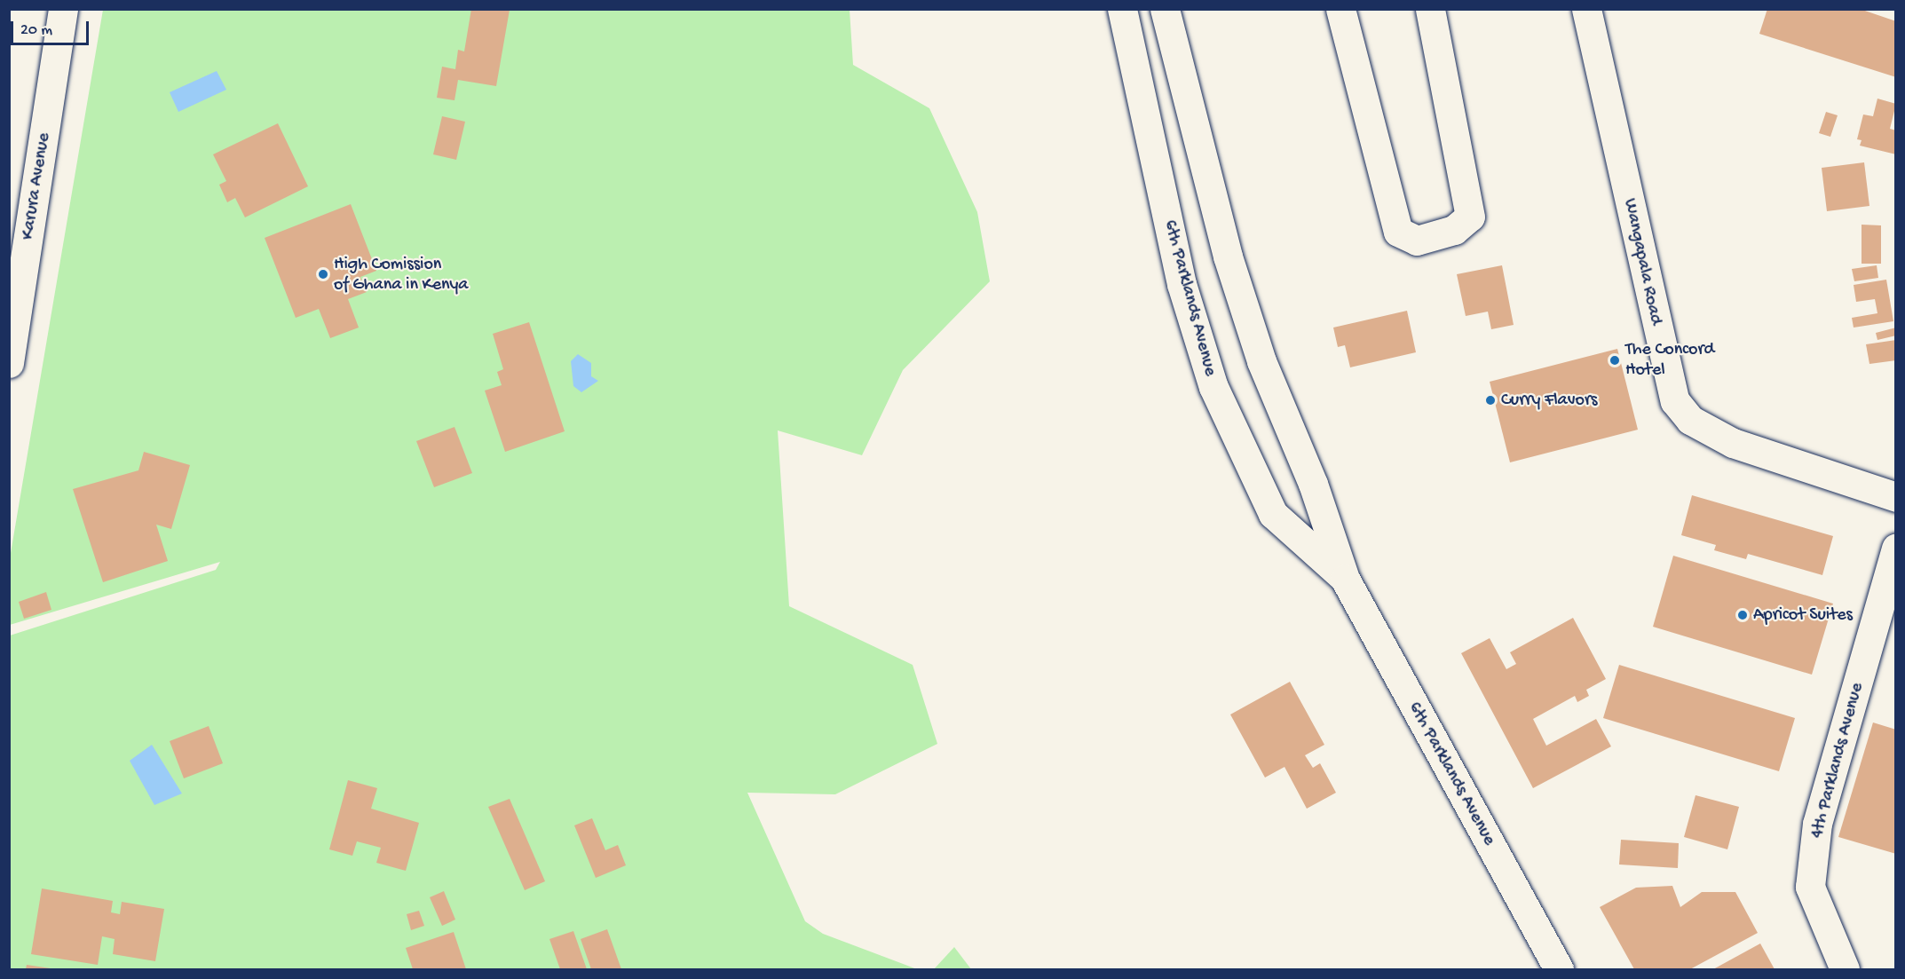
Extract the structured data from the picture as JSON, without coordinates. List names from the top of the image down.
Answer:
{
  "streets": {
    "street": [
      "Karura Avenue",
      "Wangapala Road",
      "6th Parklands Avenue",
      "4th Parklands Avenue"
    ]
  },
  "places": [
    "High Comission of Ghana in Kenya",
    "The Concord Hotel",
    "Curry Flavors",
    "Apricot Suites"
  ],
  "scale_bar": "20 m"
}
